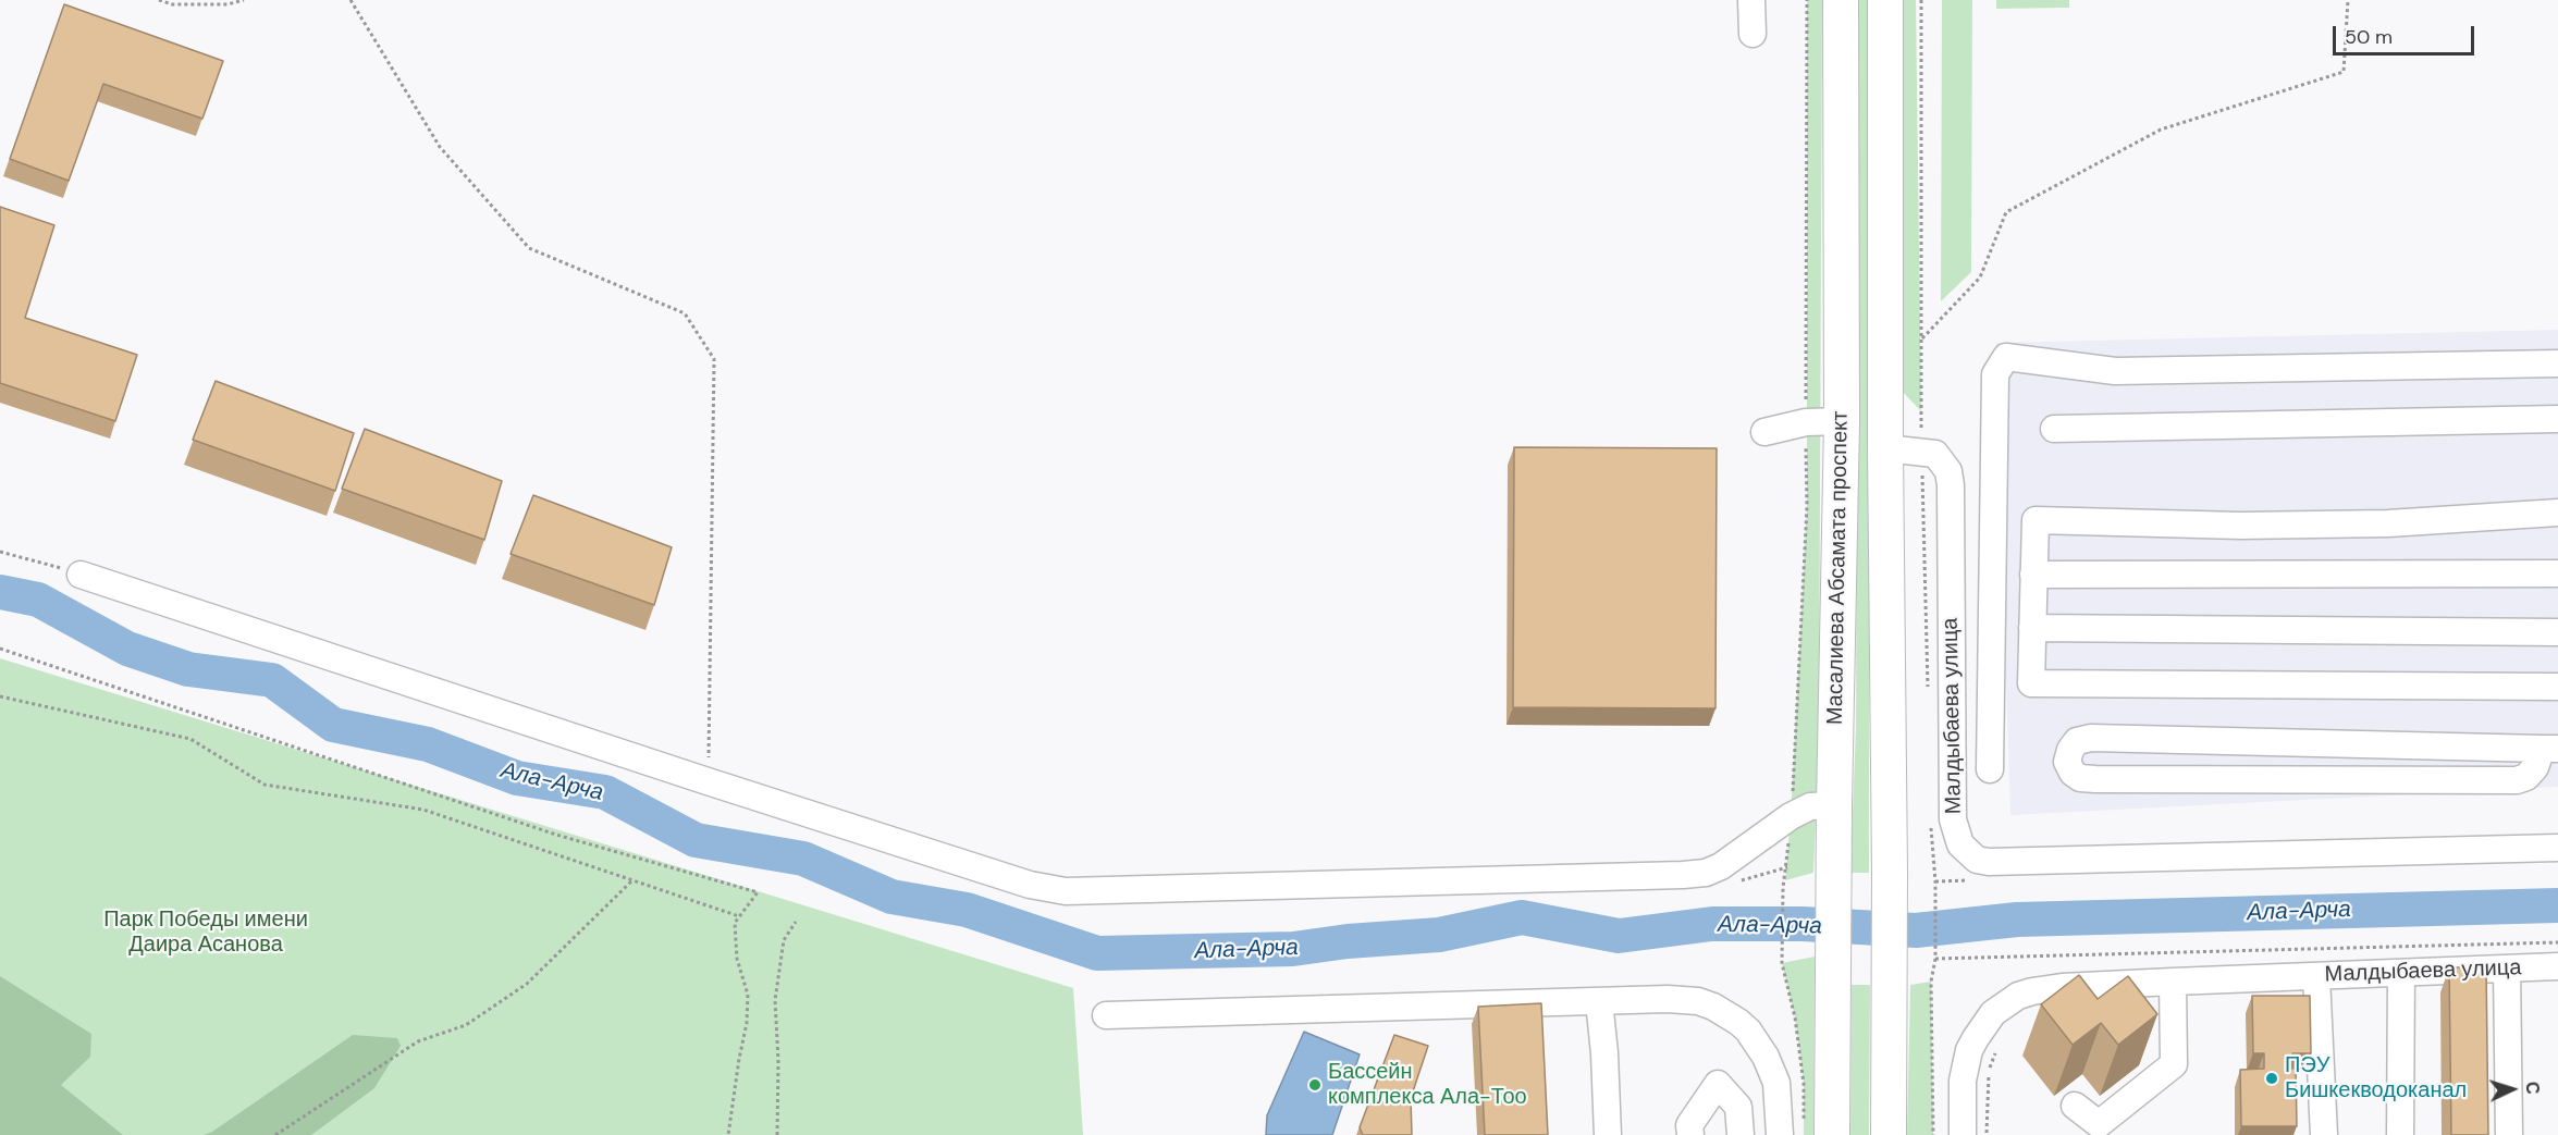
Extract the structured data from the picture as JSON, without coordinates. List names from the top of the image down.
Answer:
{
  "streets": {
    "main road": ["Масалиева Абсамата проспект"],
    "street": ["Малдыбаева улица"]
  },
  "crossings": [
    ["Масалиева Абсамата проспект", "Малдыбаева улица"]
  ],
  "water": ["Ала-Арча"],
  "parks": ["Парк Победы имени Даира Асанова"],
  "places": ["ПЭУ Бишкекводоканал", "Бассейн комплекса Ала-Тоо"],
  "scale_bar": "50 m",
  "north": "right"
}
